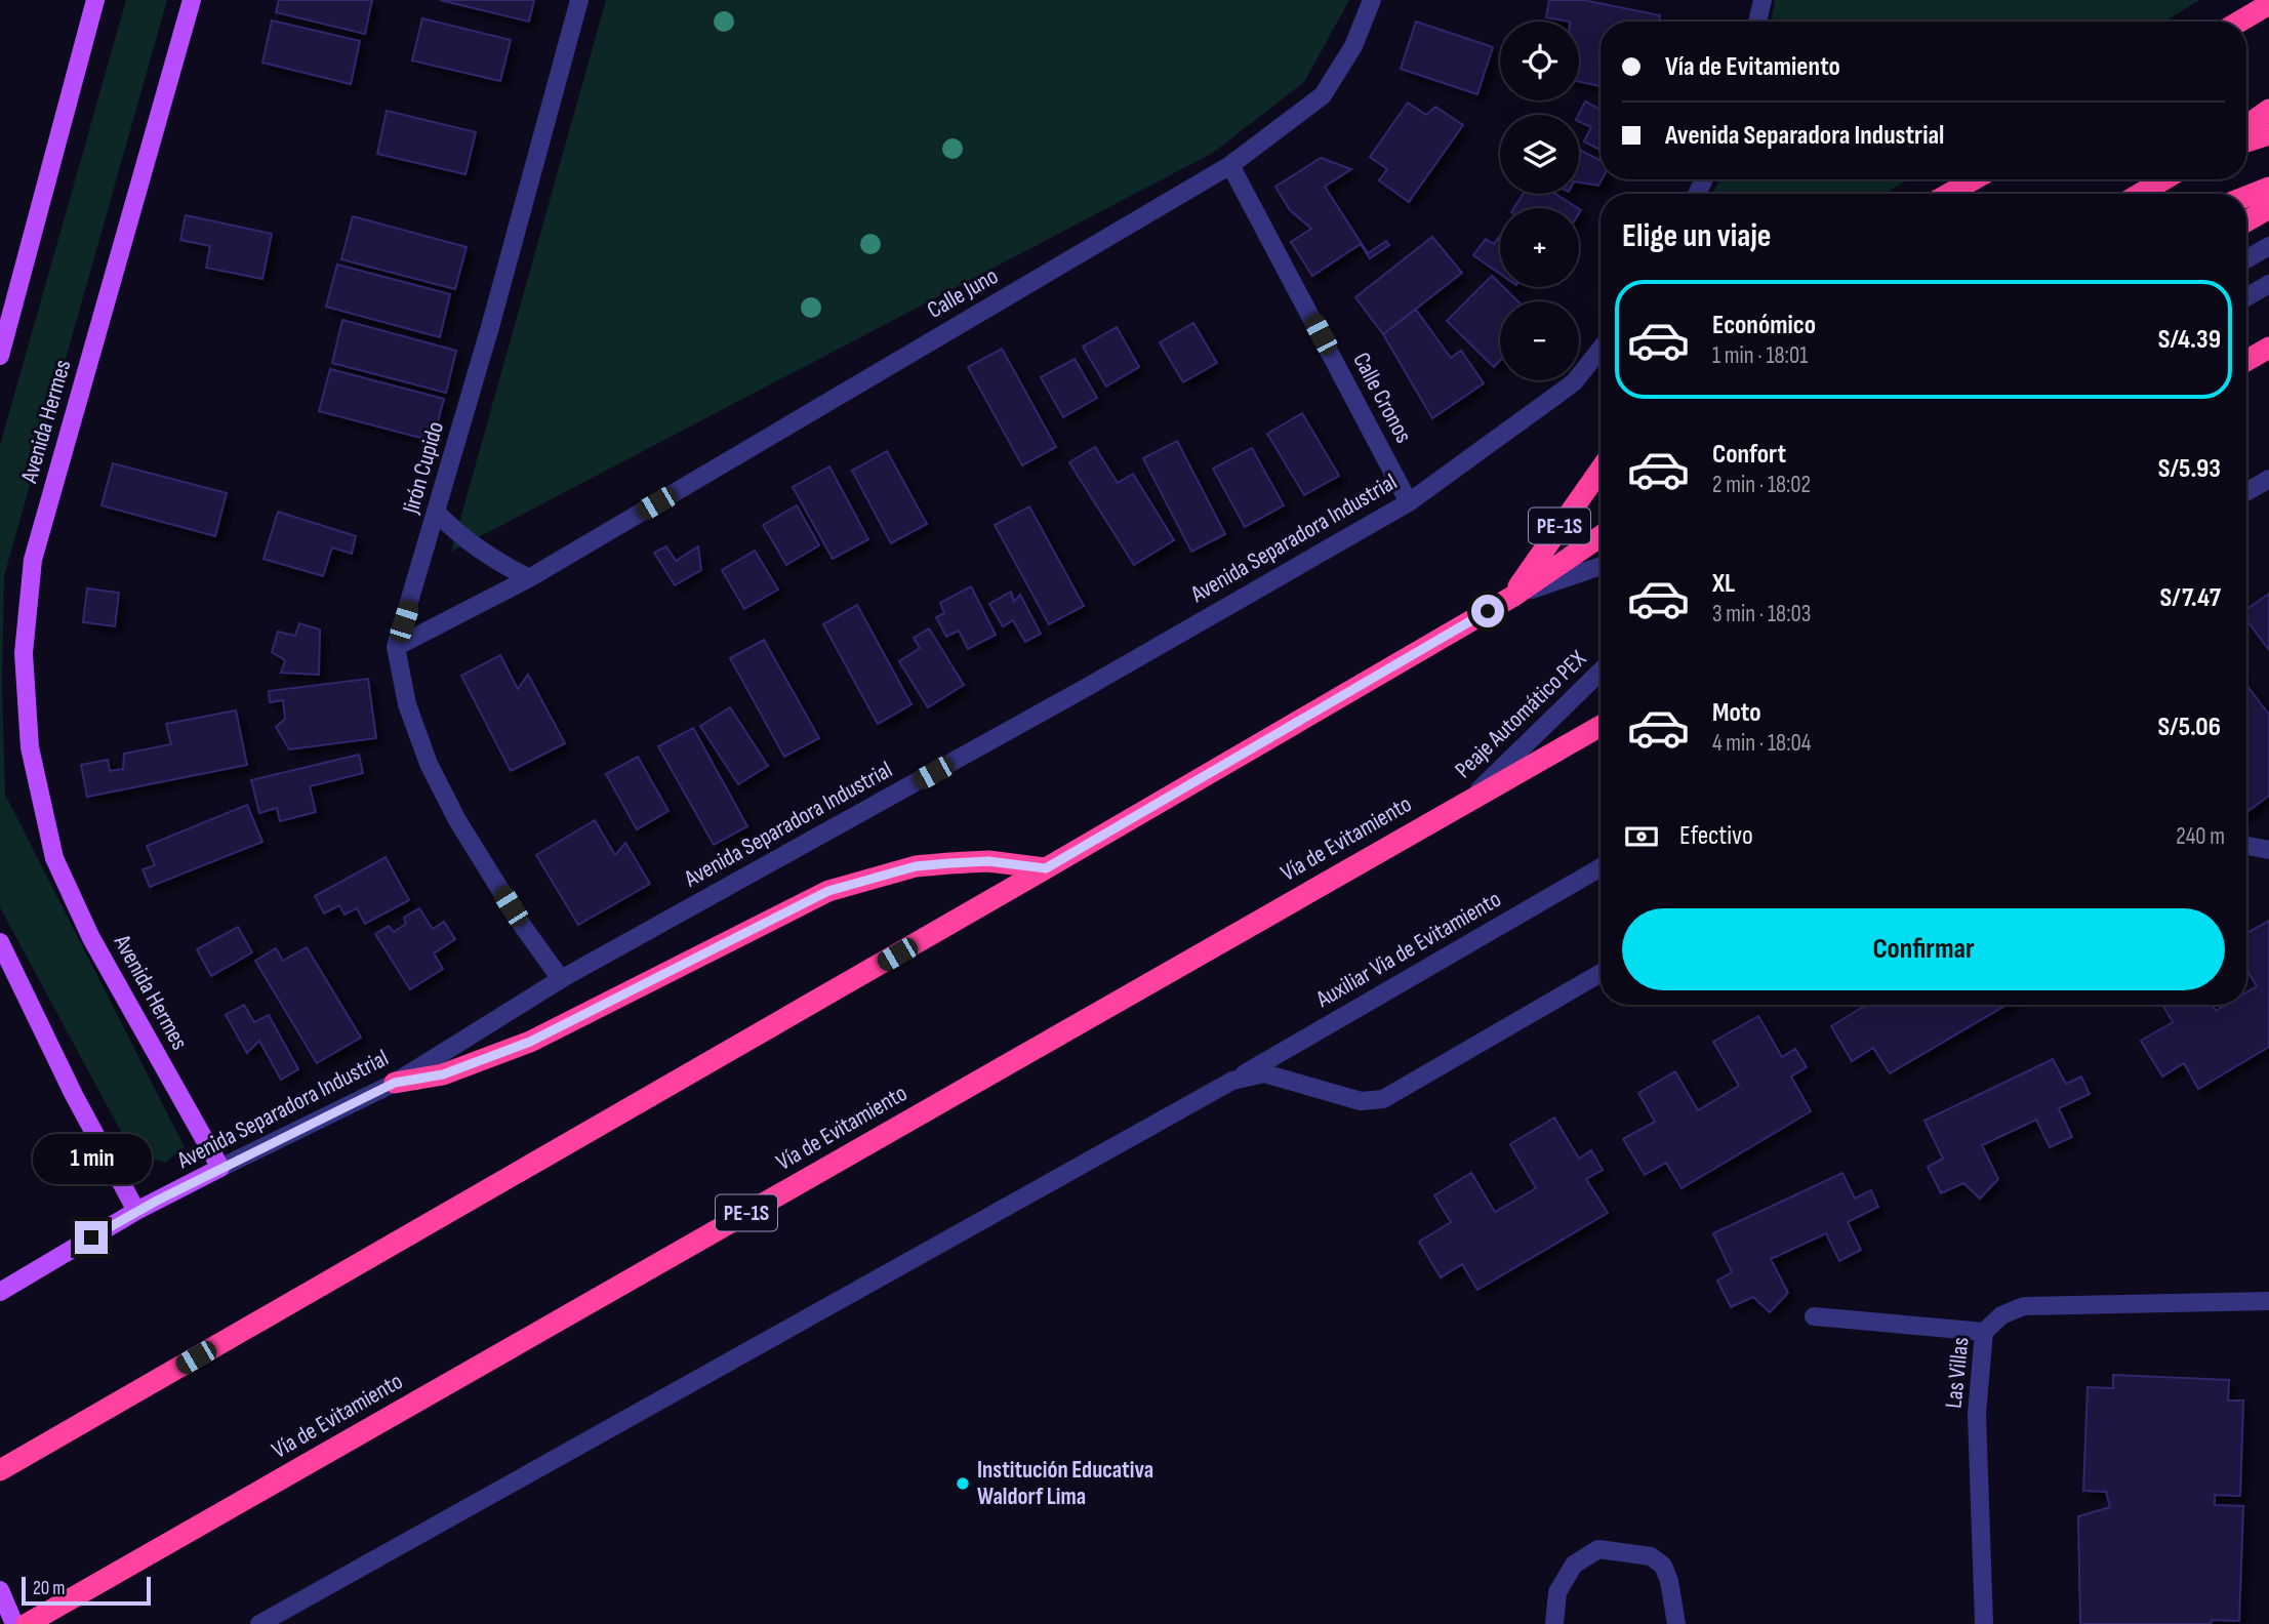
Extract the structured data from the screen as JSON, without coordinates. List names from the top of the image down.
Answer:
{
  "streets": {
    "highway": ["PE-1S", "Vía de Evitamiento"],
    "main road": ["Avenida Hermes", "Avenida Separadora Industrial"],
    "street": [
      "Calle Juno",
      "Calle Cronos",
      "Jirón Cupido",
      "Peaje Automático PEX",
      "Auxiliar Via de Evitamiento",
      "Las Villas"
    ]
  },
  "crossings": [
    ["Calle Juno", "Calle Cronos"],
    ["Calle Juno", "Jirón Cupido"],
    ["Calle Cronos", "Avenida Separadora Industrial"],
    ["Avenida Hermes", "Avenida Separadora Industrial"],
    ["Jirón Cupido", "Avenida Separadora Industrial"],
    ["Peaje Automático PEX", "Vía de Evitamiento"]
  ],
  "places": ["Institución Educativa Waldorf Lima"],
  "scale_bar": "20 m",
  "page": {
    "map_buttons": ["+", "−"],
    "banner": ["Vía de Evitamiento", "Avenida Separadora Industrial"],
    "heading": "Elige un viaje",
    "list": [
      {
        "name": "Económico",
        "note": "1 min · 18:01",
        "value": "S/4.39"
      },
      {
        "name": "Confort",
        "note": "2 min · 18:02",
        "value": "S/5.93"
      },
      {
        "name": "XL",
        "note": "3 min · 18:03",
        "value": "S/7.47"
      },
      {
        "name": "Moto",
        "note": "4 min · 18:04",
        "value": "S/5.06"
      }
    ],
    "pay": ["Efectivo", "240 m"],
    "buttons": "Confirmar",
    "bubble": "1 min",
    "scale": "20 m"
  }
}
